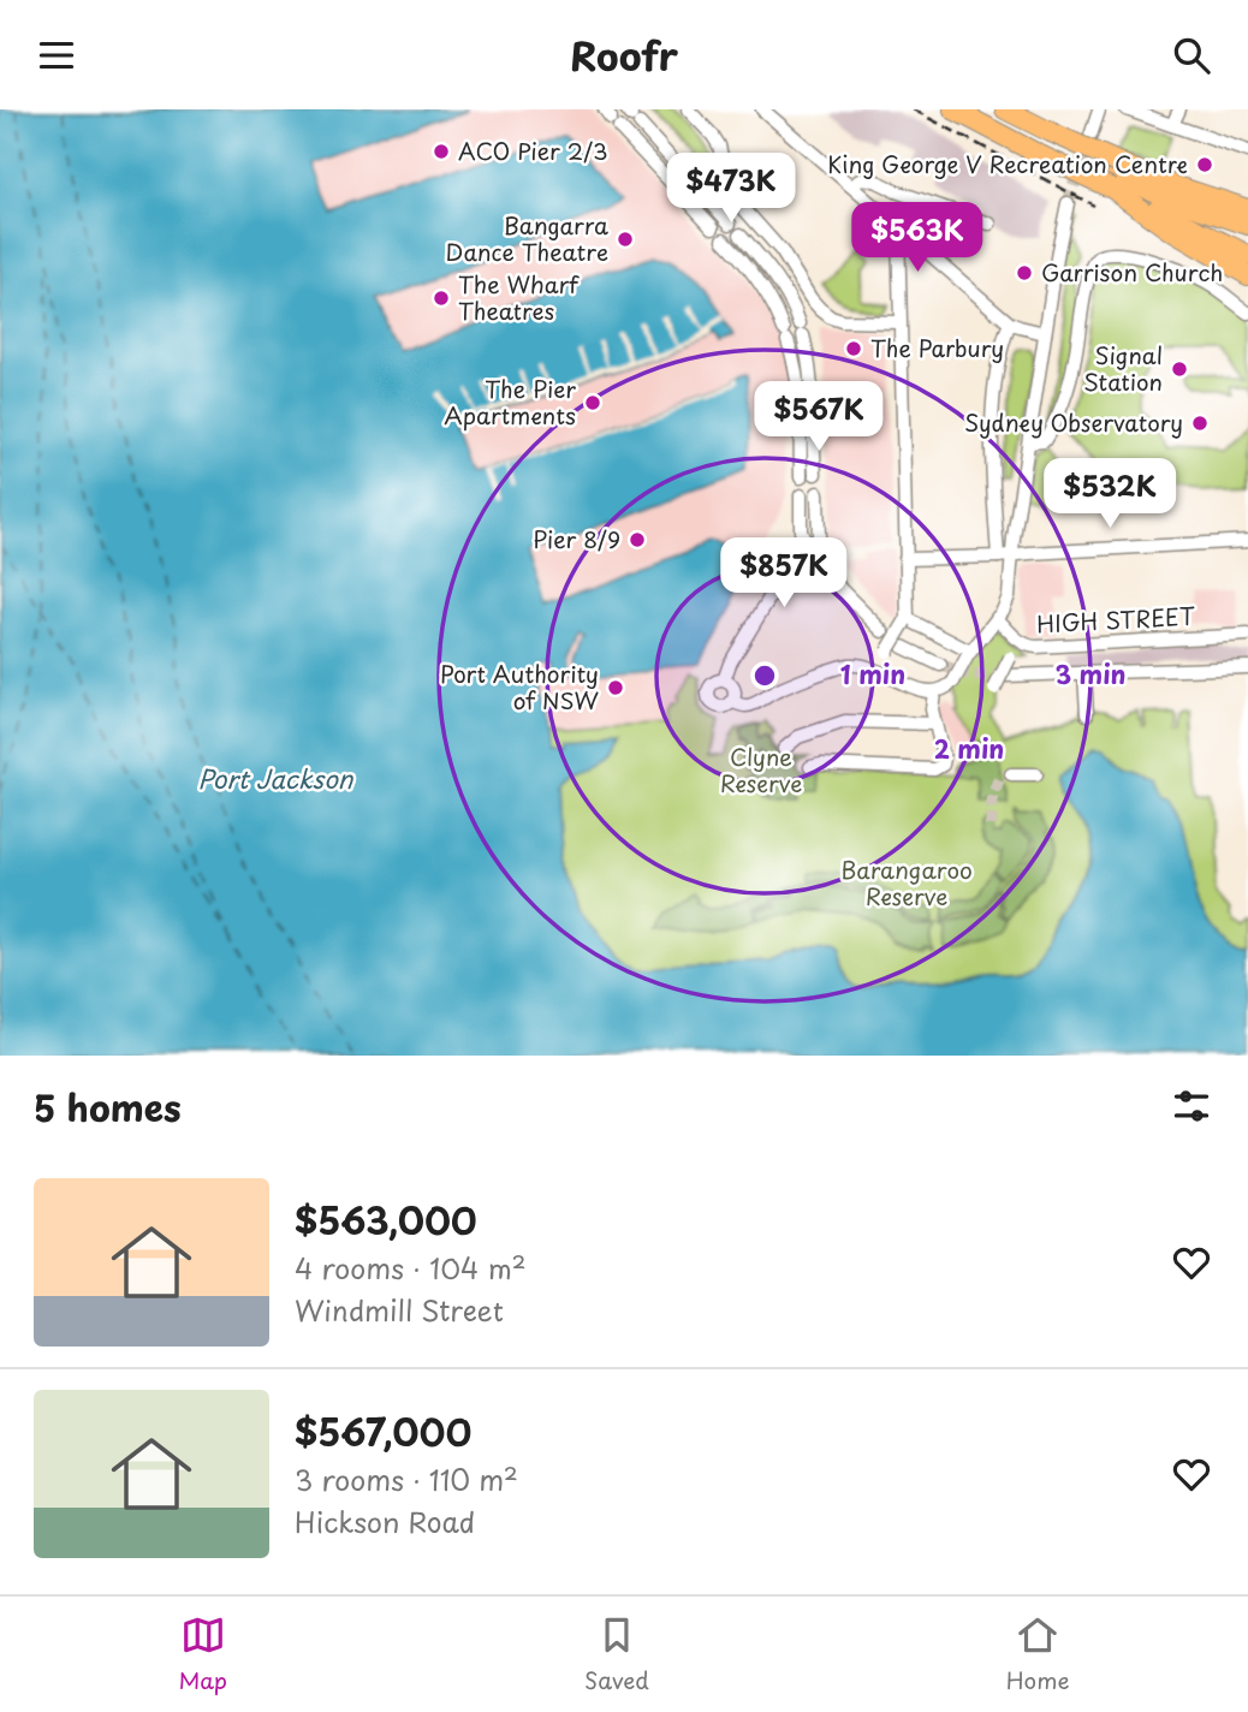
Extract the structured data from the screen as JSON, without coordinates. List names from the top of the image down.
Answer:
{
  "streets": {
    "street": ["HIGH STREET"]
  },
  "water": ["Port Jackson"],
  "parks": ["Clyne Reserve", "Barangaroo Reserve"],
  "places": [
    "ACO Pier 2/3",
    "King George V Recreation Centre",
    "Bangarra Dance Theatre",
    "Garrison Church",
    "The Wharf Theatres",
    "The Parbury",
    "Signal Station",
    "The Pier Apartments",
    "Sydney Observatory",
    "Pier 8/9",
    "Port Authority of NSW"
  ],
  "page": {
    "header": "Roofr",
    "price": [
      "$473K",
      "$563K",
      "$567K",
      "$532K",
      "$857K"
    ],
    "heading": "5 homes",
    "list": [
      {
        "name": "$563,000",
        "note": "4 rooms · 104 m² · Windmill Street"
      },
      {
        "name": "$567,000",
        "note": "3 rooms · 110 m² · Hickson Road"
      }
    ],
    "tabs": ["Map", "Saved", "Home"]
  },
  "rings": ["1 min", "3 min", "2 min"]
}
